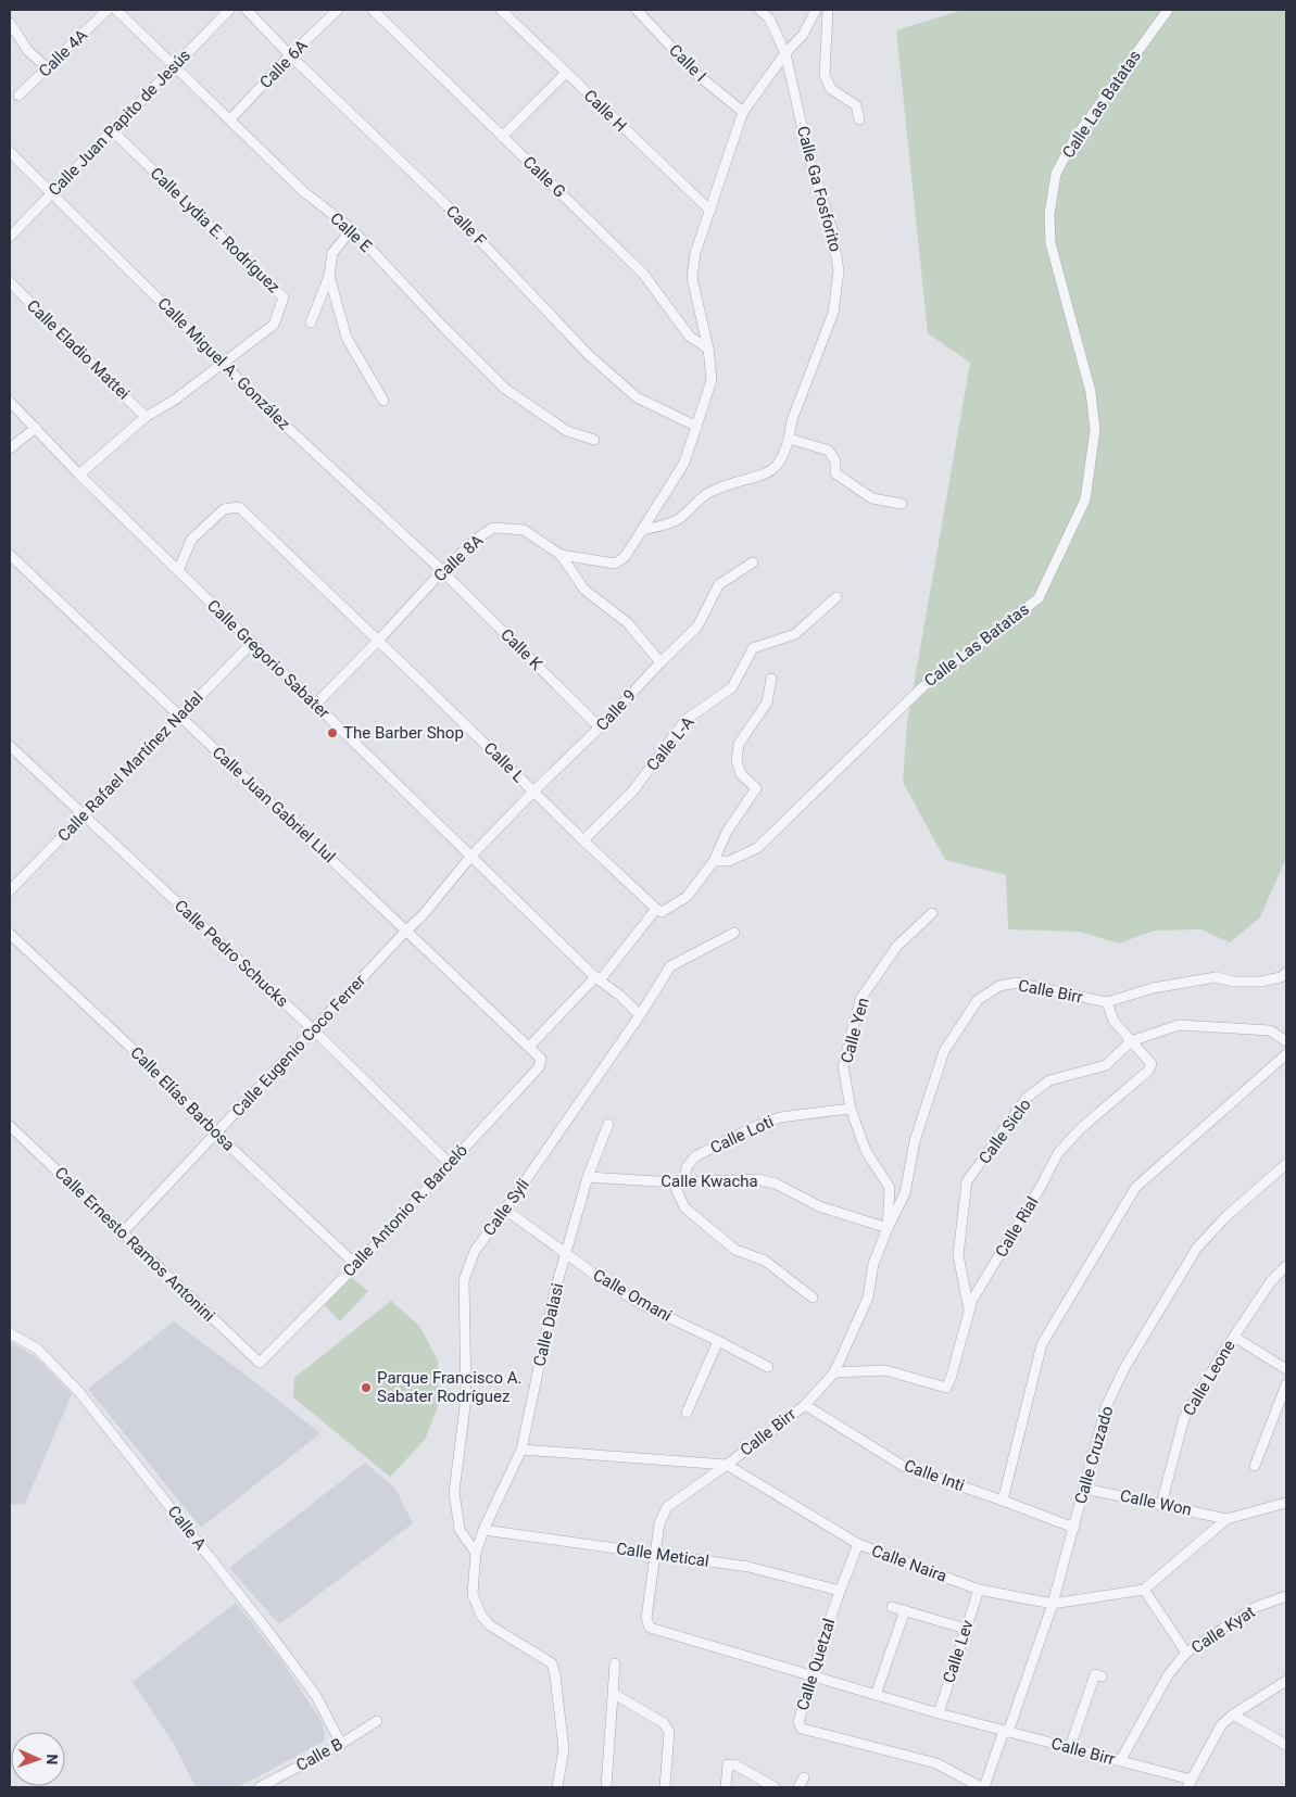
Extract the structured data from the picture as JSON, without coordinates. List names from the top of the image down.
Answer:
{
  "streets": {
    "street": [
      "Calle 4A",
      "Calle I",
      "Calle 6A",
      "Calle Las Batatas",
      "Calle H",
      "Calle Juan Papito de Jesús",
      "Calle G",
      "Calle Ga Fosforito",
      "Calle F",
      "Calle Lydia E. Rodríguez",
      "Calle E",
      "Calle Eladio Mattei",
      "Calle Miguel A. González",
      "Calle 8A",
      "Calle K",
      "Calle Gregorio Sabater",
      "Calle 9",
      "Calle L-A",
      "Calle L",
      "Calle Rafael Martínez Nadal",
      "Calle Juan Gabriel Llul",
      "Calle Pedro Schucks",
      "Calle Birr",
      "Calle Yen",
      "Calle Eugenio Coco Ferrer",
      "Calle Elías Barbosa",
      "Calle Siclo",
      "Calle Loti",
      "Calle Kwacha",
      "Calle Syli",
      "Calle Antonio R. Barceló",
      "Calle Rial",
      "Calle Ernesto Ramos Antonini",
      "Calle Omani",
      "Calle Dalasi",
      "Calle Leone",
      "Calle Cruzado",
      "Calle Inti",
      "Calle Won",
      "Calle A",
      "Calle Metical",
      "Calle Naira",
      "Calle Kyat",
      "Calle Lev",
      "Calle Quetzal",
      "Calle B"
    ]
  },
  "crossings": [
    ["Calle 6A", "Calle F"],
    ["Calle 6A", "Calle E"],
    ["Calle Juan Papito de Jesús", "Calle Lydia E. Rodríguez"],
    ["Calle Juan Papito de Jesús", "Calle E"],
    ["Calle Juan Papito de Jesús", "Calle Miguel A. González"],
    ["Calle Lydia E. Rodríguez", "Calle Eladio Mattei"],
    ["Calle Lydia E. Rodríguez", "Calle Miguel A. González"],
    ["Calle Lydia E. Rodríguez", "Calle Gregorio Sabater"],
    ["Calle Miguel A. González", "Calle 8A"],
    ["Calle Miguel A. González", "Calle K"],
    ["Calle 8A", "Calle K"],
    ["Calle 8A", "Calle Gregorio Sabater"],
    ["Calle 8A", "Calle 9"],
    ["Calle 8A", "Calle L"],
    ["Calle K", "Calle 9"],
    ["Calle Gregorio Sabater", "Calle 9"],
    ["Calle Gregorio Sabater", "Calle L"],
    ["Calle Gregorio Sabater", "Calle Rafael Martínez Nadal"],
    ["Calle Gregorio Sabater", "Calle Eugenio Coco Ferrer"],
    ["Calle Gregorio Sabater", "Calle Syli"],
    ["Calle 9", "Calle L"],
    ["Calle 9", "Calle Eugenio Coco Ferrer"],
    ["Calle L-A", "Calle L"],
    ["Calle Rafael Martínez Nadal", "Calle Juan Gabriel Llul"],
    ["Calle Rafael Martínez Nadal", "Calle Pedro Schucks"],
    ["Calle Juan Gabriel Llul", "Calle Eugenio Coco Ferrer"],
    ["Calle Juan Gabriel Llul", "Calle Antonio R. Barceló"],
    ["Calle Pedro Schucks", "Calle Eugenio Coco Ferrer"],
    ["Calle Pedro Schucks", "Calle Antonio R. Barceló"],
    ["Calle Birr", "Calle Yen"],
    ["Calle Birr", "Calle Kwacha"],
    ["Calle Birr", "Calle Rial"],
    ["Calle Birr", "Calle Cruzado"],
    ["Calle Birr", "Calle Inti"],
    ["Calle Birr", "Calle Metical"],
    ["Calle Birr", "Calle Naira"],
    ["Calle Birr", "Calle Kyat"],
    ["Calle Birr", "Calle Lev"],
    ["Calle Birr", "Calle Quetzal"],
    ["Calle Yen", "Calle Loti"],
    ["Calle Yen", "Calle Kwacha"],
    ["Calle Eugenio Coco Ferrer", "Calle Elías Barbosa"],
    ["Calle Eugenio Coco Ferrer", "Calle Ernesto Ramos Antonini"],
    ["Calle Elías Barbosa", "Calle Antonio R. Barceló"],
    ["Calle Siclo", "Calle Rial"],
    ["Calle Loti", "Calle Kwacha"],
    ["Calle Kwacha", "Calle Dalasi"],
    ["Calle Syli", "Calle Omani"],
    ["Calle Syli", "Calle Dalasi"],
    ["Calle Antonio R. Barceló", "Calle Ernesto Ramos Antonini"],
    ["Calle Omani", "Calle Dalasi"],
    ["Calle Dalasi", "Calle Metical"],
    ["Calle Dalasi", "Calle Naira"],
    ["Calle Leone", "Calle Won"],
    ["Calle Cruzado", "Calle Inti"],
    ["Calle Cruzado", "Calle Won"],
    ["Calle Cruzado", "Calle Naira"],
    ["Calle Cruzado", "Calle Quetzal"],
    ["Calle A", "Calle B"],
    ["Calle Metical", "Calle Quetzal"],
    ["Calle Naira", "Calle Lev"],
    ["Calle Naira", "Calle Quetzal"]
  ],
  "places": ["The Barber Shop", "Parque Francisco A. Sabater Rodríguez"],
  "north": "right"
}
